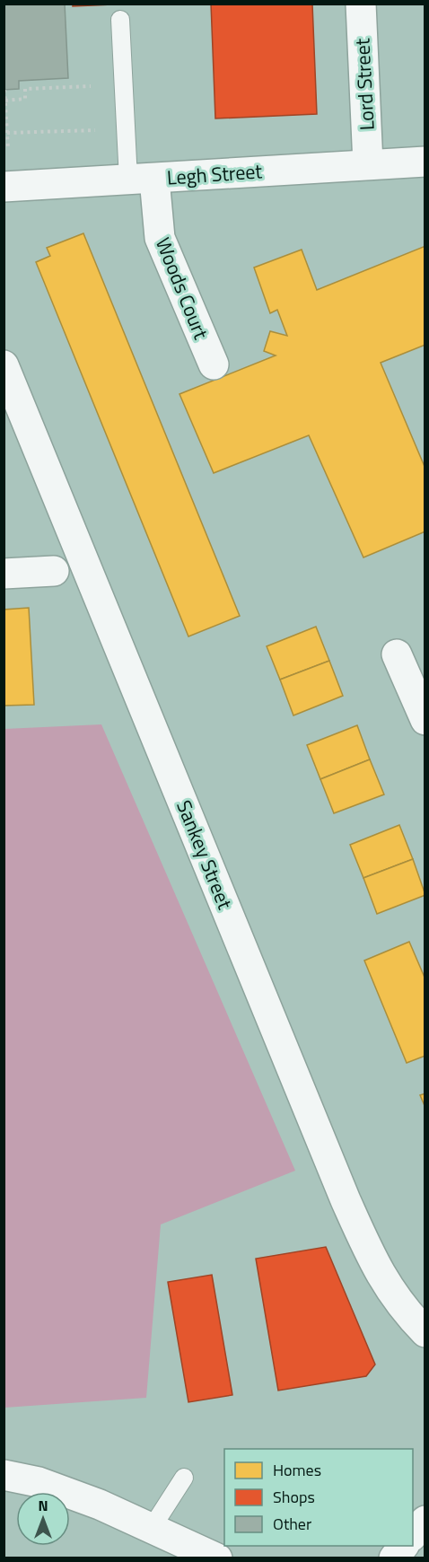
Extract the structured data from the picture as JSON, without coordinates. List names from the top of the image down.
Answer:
{
  "streets": {
    "street": [
      "Lord Street",
      "Legh Street",
      "Woods Court",
      "Sankey Street"
    ]
  },
  "crossings": [
    ["Lord Street", "Legh Street"],
    ["Legh Street", "Woods Court"]
  ],
  "legend": ["Homes", "Shops", "Other"],
  "north": "top"
}
